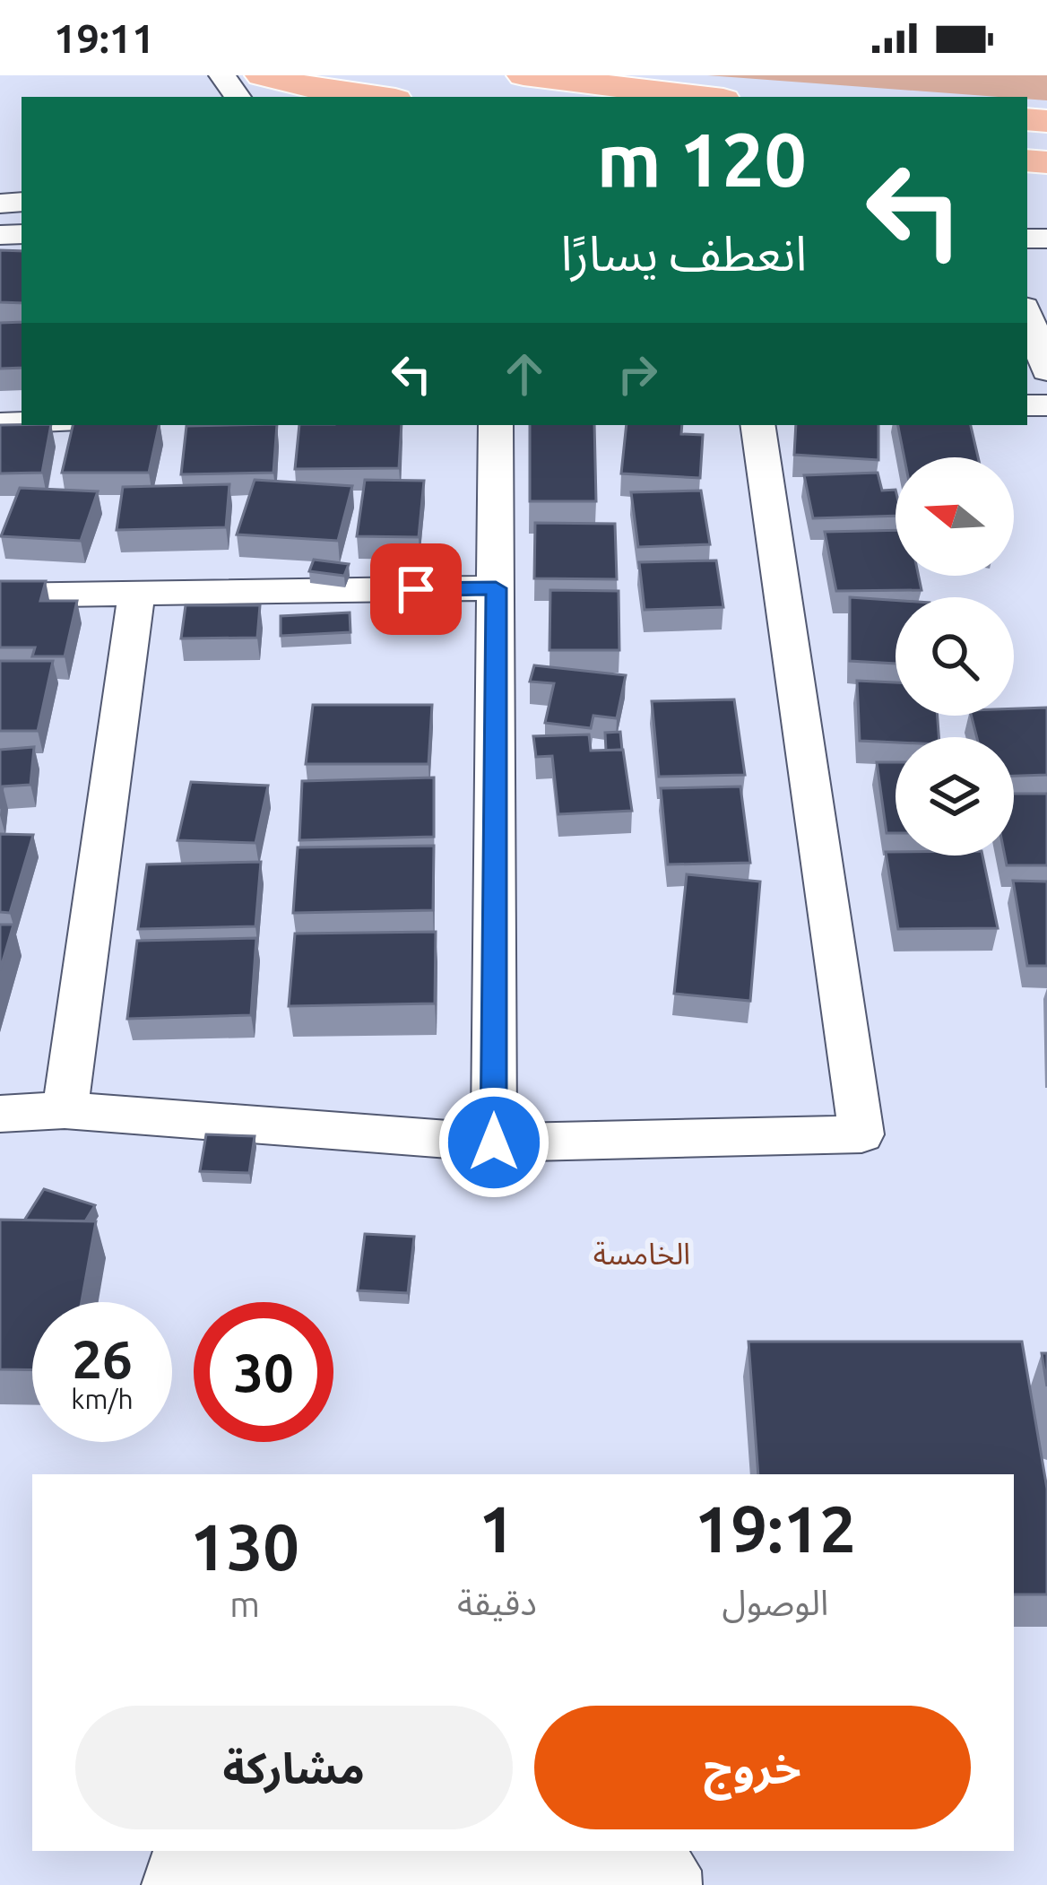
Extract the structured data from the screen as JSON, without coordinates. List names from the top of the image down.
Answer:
{
  "districts": ["الخامسة"],
  "north": "left",
  "page": {
    "status": "19:11",
    "turn": ["120 m", "انعطف يسارًا"],
    "speed": "26 km/h",
    "limit": "30",
    "eta": [
      "19:12",
      "الوصول",
      "1",
      "دقيقة",
      "130",
      "m"
    ],
    "buttons": ["خروج", "مشاركة"]
  }
}
